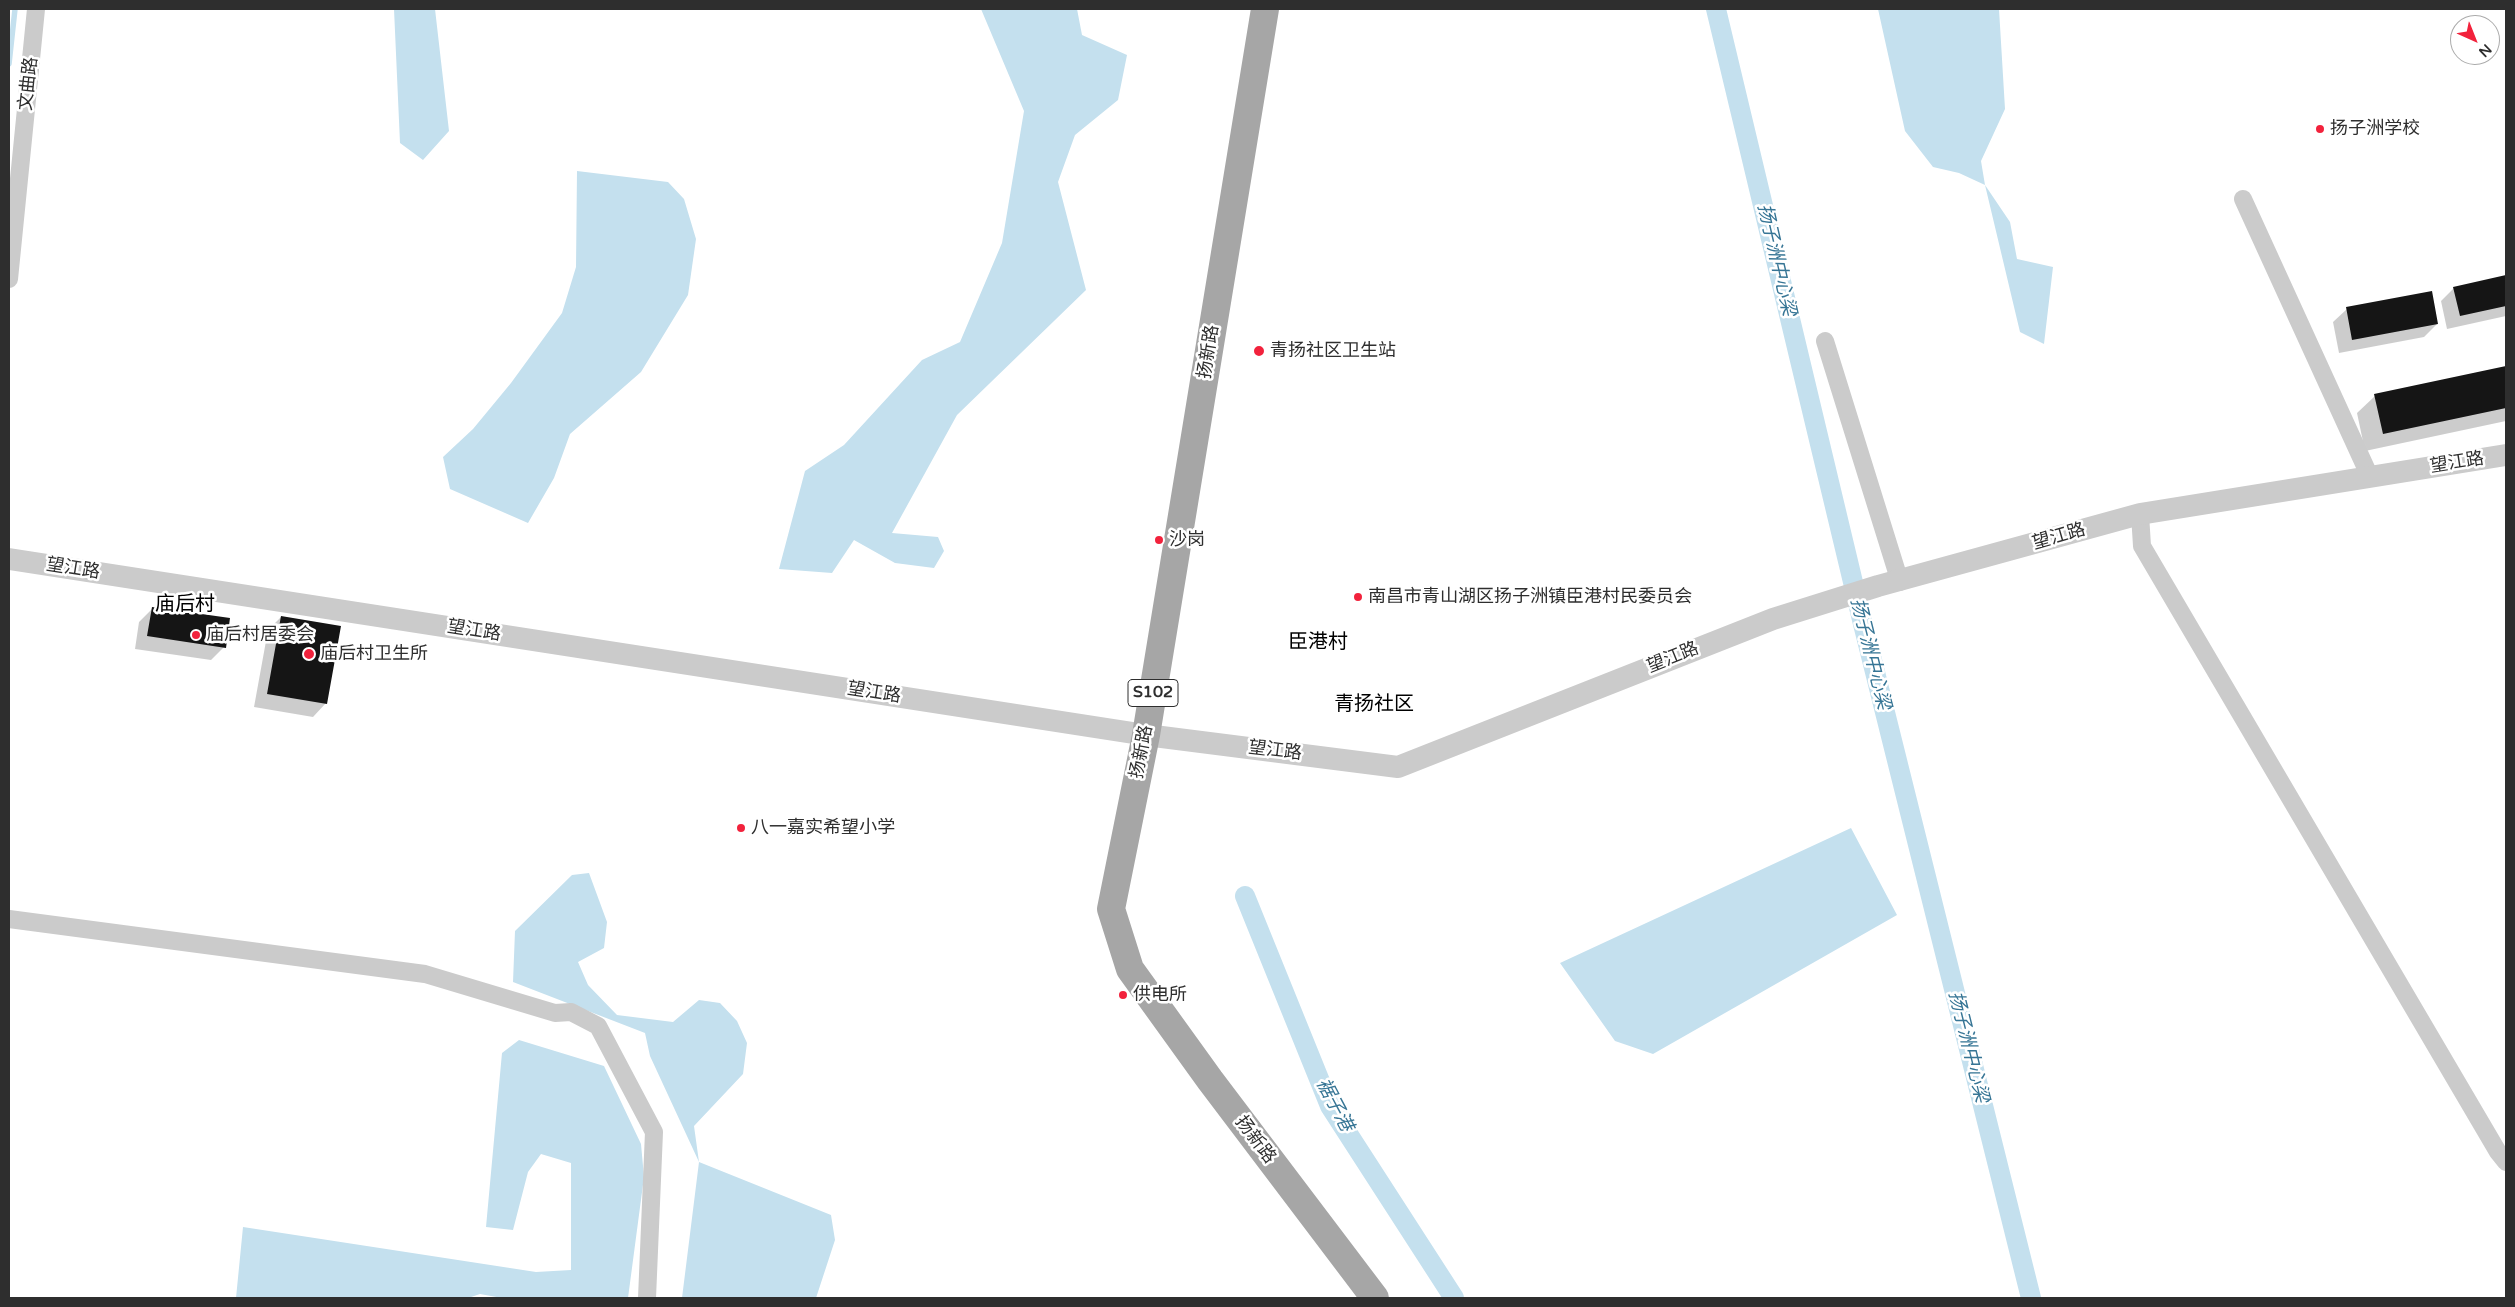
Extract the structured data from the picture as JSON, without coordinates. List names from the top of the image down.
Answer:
{
  "streets": {
    "main road": ["扬新路", "S102"],
    "street": ["文曲路", "望江路"]
  },
  "crossings": [
    ["扬新路", "望江路"]
  ],
  "districts": ["庙后村", "臣港村", "青扬社区"],
  "water": ["扬子洲中心梁", "裾子港"],
  "places": [
    "扬子洲学校",
    "青扬社区卫生站",
    "沙岗",
    "南昌市青山湖区扬子洲镇臣港村民委员会",
    "庙后村居委会",
    "庙后村卫生所",
    "八一嘉实希望小学",
    "供电所"
  ],
  "north": "bottom right"
}
